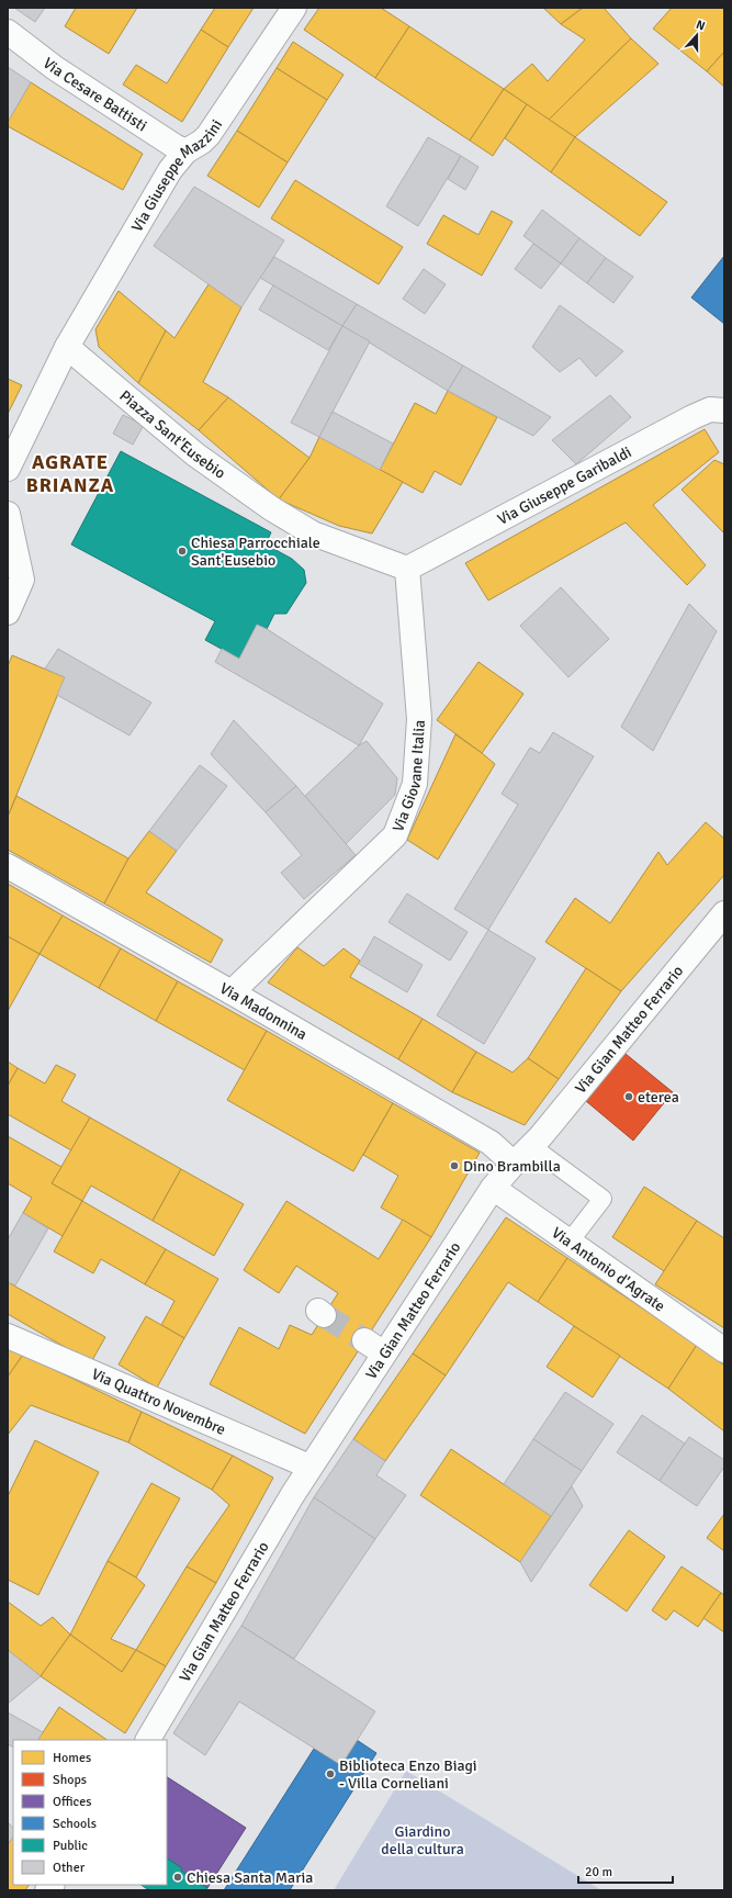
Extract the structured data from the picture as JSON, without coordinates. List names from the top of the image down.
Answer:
{
  "streets": {
    "street": [
      "Via Cesare Battisti",
      "Via Giuseppe Mazzini",
      "Piazza Sant'Eusebio",
      "Via Giuseppe Garibaldi",
      "Via Giovane Italia",
      "Via Madonnina",
      "Via Gian Matteo Ferrario",
      "Via Antonio d'Agrate",
      "Via Quattro Novembre"
    ]
  },
  "crossings": [
    ["Via Cesare Battisti", "Via Giuseppe Mazzini"],
    ["Via Giuseppe Mazzini", "Piazza Sant'Eusebio"],
    ["Piazza Sant'Eusebio", "Via Giuseppe Garibaldi"],
    ["Piazza Sant'Eusebio", "Via Giovane Italia"],
    ["Via Giuseppe Garibaldi", "Via Giovane Italia"],
    ["Via Giovane Italia", "Via Madonnina"],
    ["Via Madonnina", "Via Gian Matteo Ferrario"],
    ["Via Gian Matteo Ferrario", "Via Antonio d'Agrate"],
    ["Via Gian Matteo Ferrario", "Via Quattro Novembre"]
  ],
  "districts": ["AGRATE BRIANZA"],
  "parks": ["Giardino della cultura"],
  "places": [
    "Chiesa Parrocchiale Sant'Eusebio",
    "eterea",
    "Dino Brambilla",
    "Biblioteca Enzo Biagi - Villa Corneliani",
    "Chiesa Santa Maria"
  ],
  "legend": [
    "Homes",
    "Shops",
    "Offices",
    "Schools",
    "Public",
    "Other"
  ],
  "scale_bar": "20 m",
  "north": "top"
}
